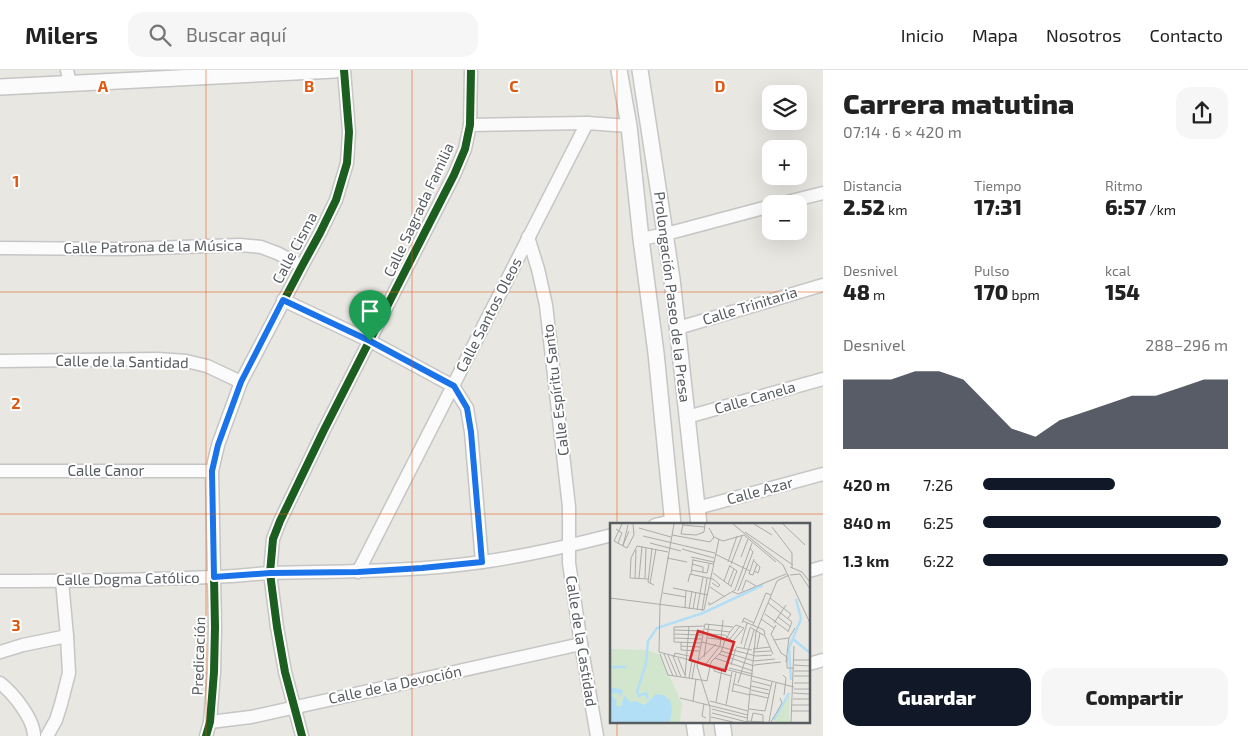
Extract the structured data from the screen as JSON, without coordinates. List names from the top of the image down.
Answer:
{
  "streets": {
    "street": [
      "Calle Sagrada Familia",
      "Calle Patrona de la Música",
      "Calle Cisma",
      "Prolongación Paseo de la Presa",
      "Calle Trinitaria",
      "Calle Santos Oleos",
      "Calle de la Santidad",
      "Calle Espíritu Santo",
      "Calle Canela",
      "Calle Canor",
      "Calle Azar",
      "Calle Dogma Católico",
      "Calle de la Castidad",
      "Predicación",
      "Calle de la Devoción"
    ]
  },
  "crossings": [
    ["Calle Sagrada Familia", "Calle Dogma Católico"],
    ["Calle Sagrada Familia", "Calle de la Devoción"],
    ["Calle Patrona de la Música", "Calle Cisma"],
    ["Calle Cisma", "Calle de la Santidad"],
    ["Calle Cisma", "Calle Canor"],
    ["Calle Cisma", "Calle Dogma Católico"],
    ["Calle Cisma", "Predicación"],
    ["Prolongación Paseo de la Presa", "Calle Trinitaria"],
    ["Prolongación Paseo de la Presa", "Calle Canela"],
    ["Prolongación Paseo de la Presa", "Calle Azar"],
    ["Calle Santos Oleos", "Calle Espíritu Santo"],
    ["Calle Santos Oleos", "Calle Dogma Católico"],
    ["Calle Espíritu Santo", "Calle Dogma Católico"],
    ["Calle Espíritu Santo", "Calle de la Castidad"],
    ["Calle Dogma Católico", "Calle de la Castidad"],
    ["Calle Dogma Católico", "Predicación"],
    ["Calle de la Castidad", "Calle de la Devoción"],
    ["Predicación", "Calle de la Devoción"]
  ],
  "page": {
    "header": "Milers",
    "search": "Buscar aquí",
    "nav": [
      "Inicio",
      "Mapa",
      "Nosotros",
      "Contacto"
    ],
    "heading": ["Carrera matutina", "07:14 · 6 × 420 m"],
    "map_buttons": ["+", "−"],
    "stats": [
      ["Distancia", "2.52 km"],
      ["Tiempo", "17:31"],
      ["Ritmo", "6:57 /km"],
      ["Desnivel", "48 m"],
      ["Pulso", "170 bpm"],
      ["kcal", "154"]
    ],
    "chart": ["Desnivel", "288–296 m"],
    "list": [
      {
        "name": "420 m",
        "note": "7:26"
      },
      {
        "name": "840 m",
        "note": "6:25"
      },
      {
        "name": "1.3 km",
        "note": "6:22"
      }
    ],
    "buttons": ["Guardar", "Compartir"]
  },
  "grid": {
    "columns": [
      "A",
      "B",
      "C",
      "D"
    ],
    "rows": ["1", "2", "3"]
  }
}
